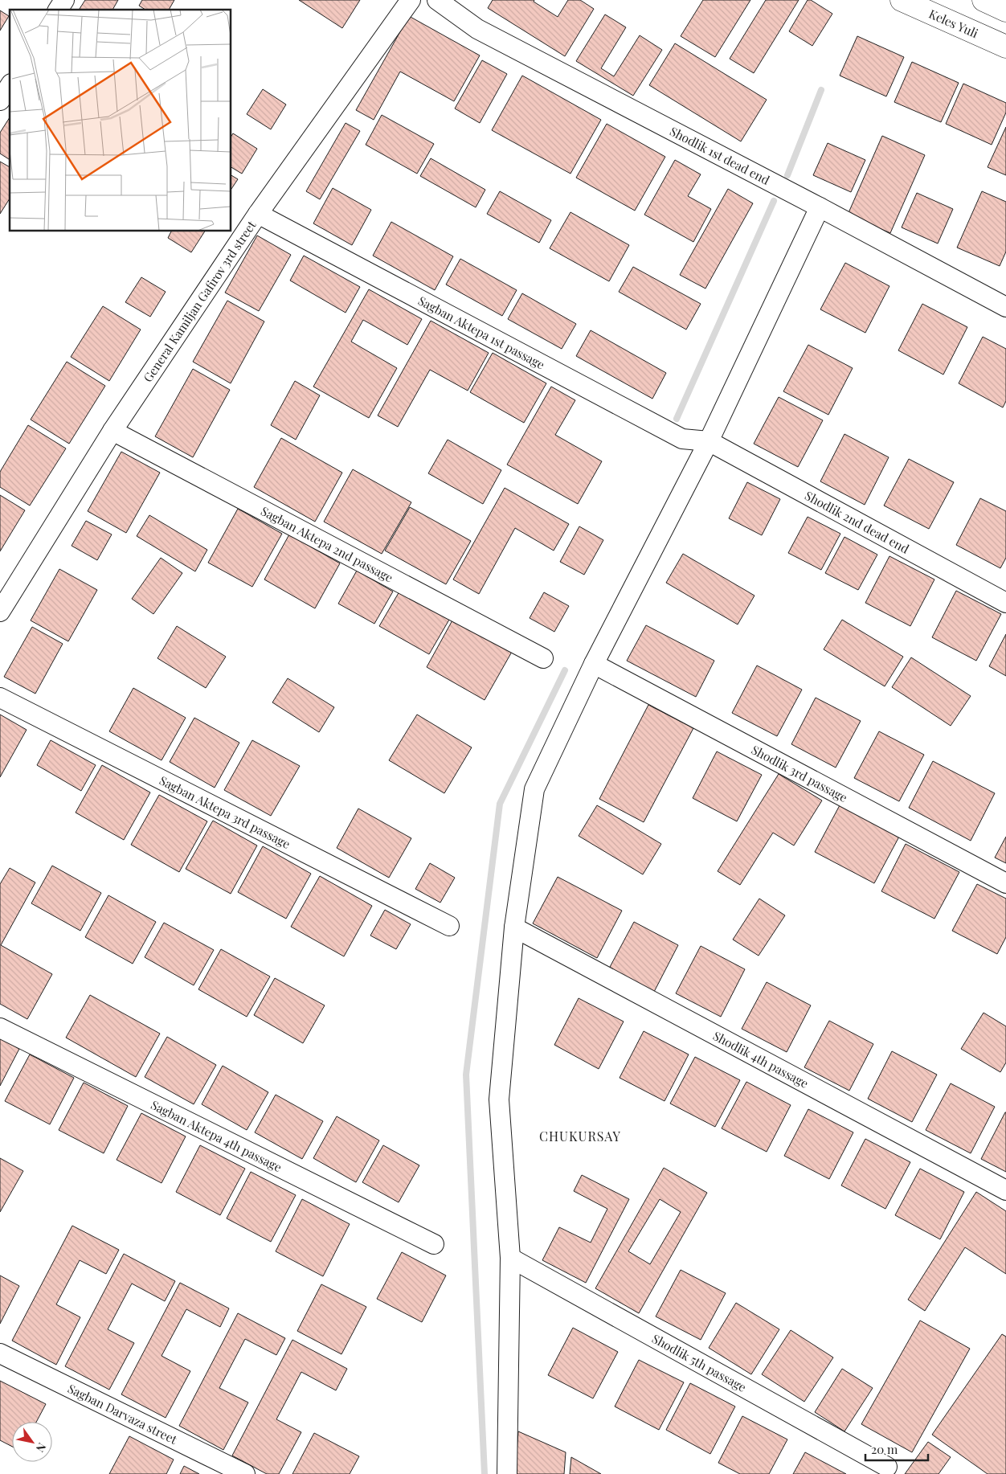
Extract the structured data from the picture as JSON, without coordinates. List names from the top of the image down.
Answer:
{
  "streets": {
    "main road": ["Keles Yuli"],
    "street": [
      "Shodlik 1st dead end",
      "General Kamiljan Gafirov 3rd street",
      "Sagban Aktepa 1st passage",
      "Shodlik 2nd dead end",
      "Sagban Aktepa 2nd passage",
      "Shodlik 3rd passage",
      "Sagban Aktepa 3rd passage",
      "Shodlik 4th passage",
      "Sagban Aktepa 4th passage",
      "Shodlik 5th passage",
      "Sagban Darvaza street"
    ]
  },
  "crossings": [
    ["General Kamiljan Gafirov 3rd street", "Sagban Aktepa 1st passage"],
    ["General Kamiljan Gafirov 3rd street", "Sagban Aktepa 2nd passage"],
    ["Sagban Aktepa 1st passage", "Shodlik 2nd dead end"]
  ],
  "districts": ["CHUKURSAY"],
  "scale_bar": "20 m",
  "north": "bottom right"
}
